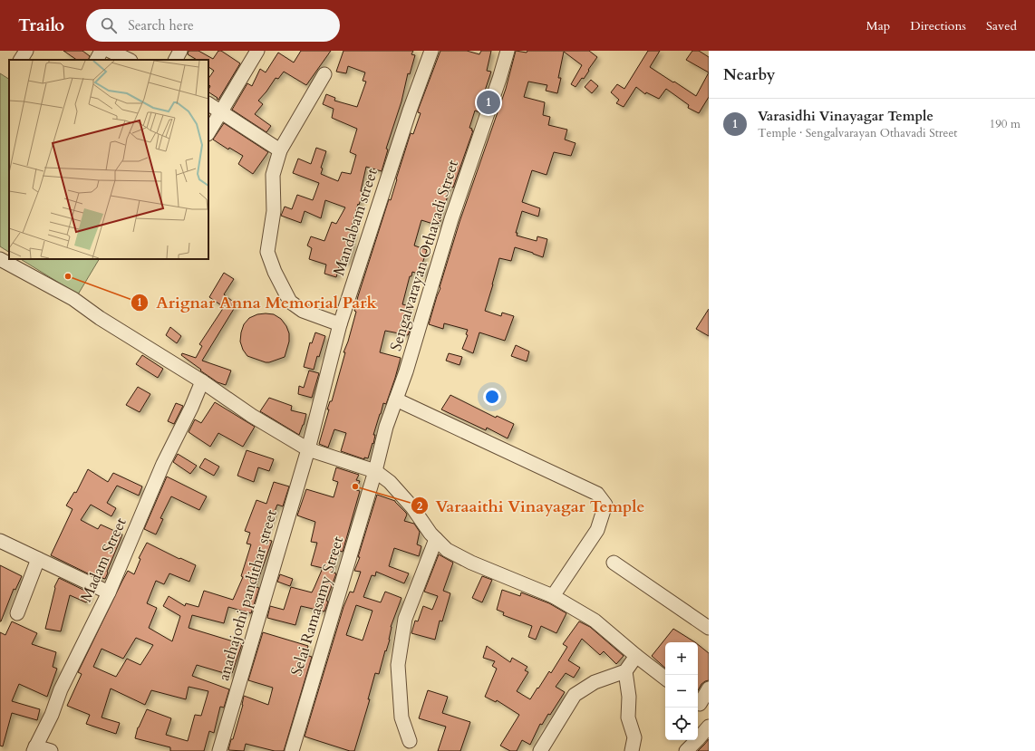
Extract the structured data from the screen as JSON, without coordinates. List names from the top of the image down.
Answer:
{
  "streets": {
    "street": [
      "Mandabam street",
      "Sengalvarayan Othavadi Street",
      "Madam Street",
      "anathajothi pandithar street",
      "Selai Ramasamy Street"
    ]
  },
  "crossings": [
    ["Mandabam street", "anathajothi pandithar street"],
    ["Sengalvarayan Othavadi Street", "Selai Ramasamy Street"]
  ],
  "places": ["Arignar Anna Memorial Park", "Varaaithi Vinayagar Temple"],
  "page": {
    "header": "Trailo",
    "search": "Search here",
    "nav": ["Map", "Directions", "Saved"],
    "heading": "Nearby",
    "pins": "1",
    "list": [
      {
        "mark": "1",
        "name": "Varasidhi Vinayagar Temple",
        "note": "Temple · Sengalvarayan Othavadi Street",
        "value": "190 m"
      }
    ],
    "map_buttons": ["+", "−"]
  }
}
